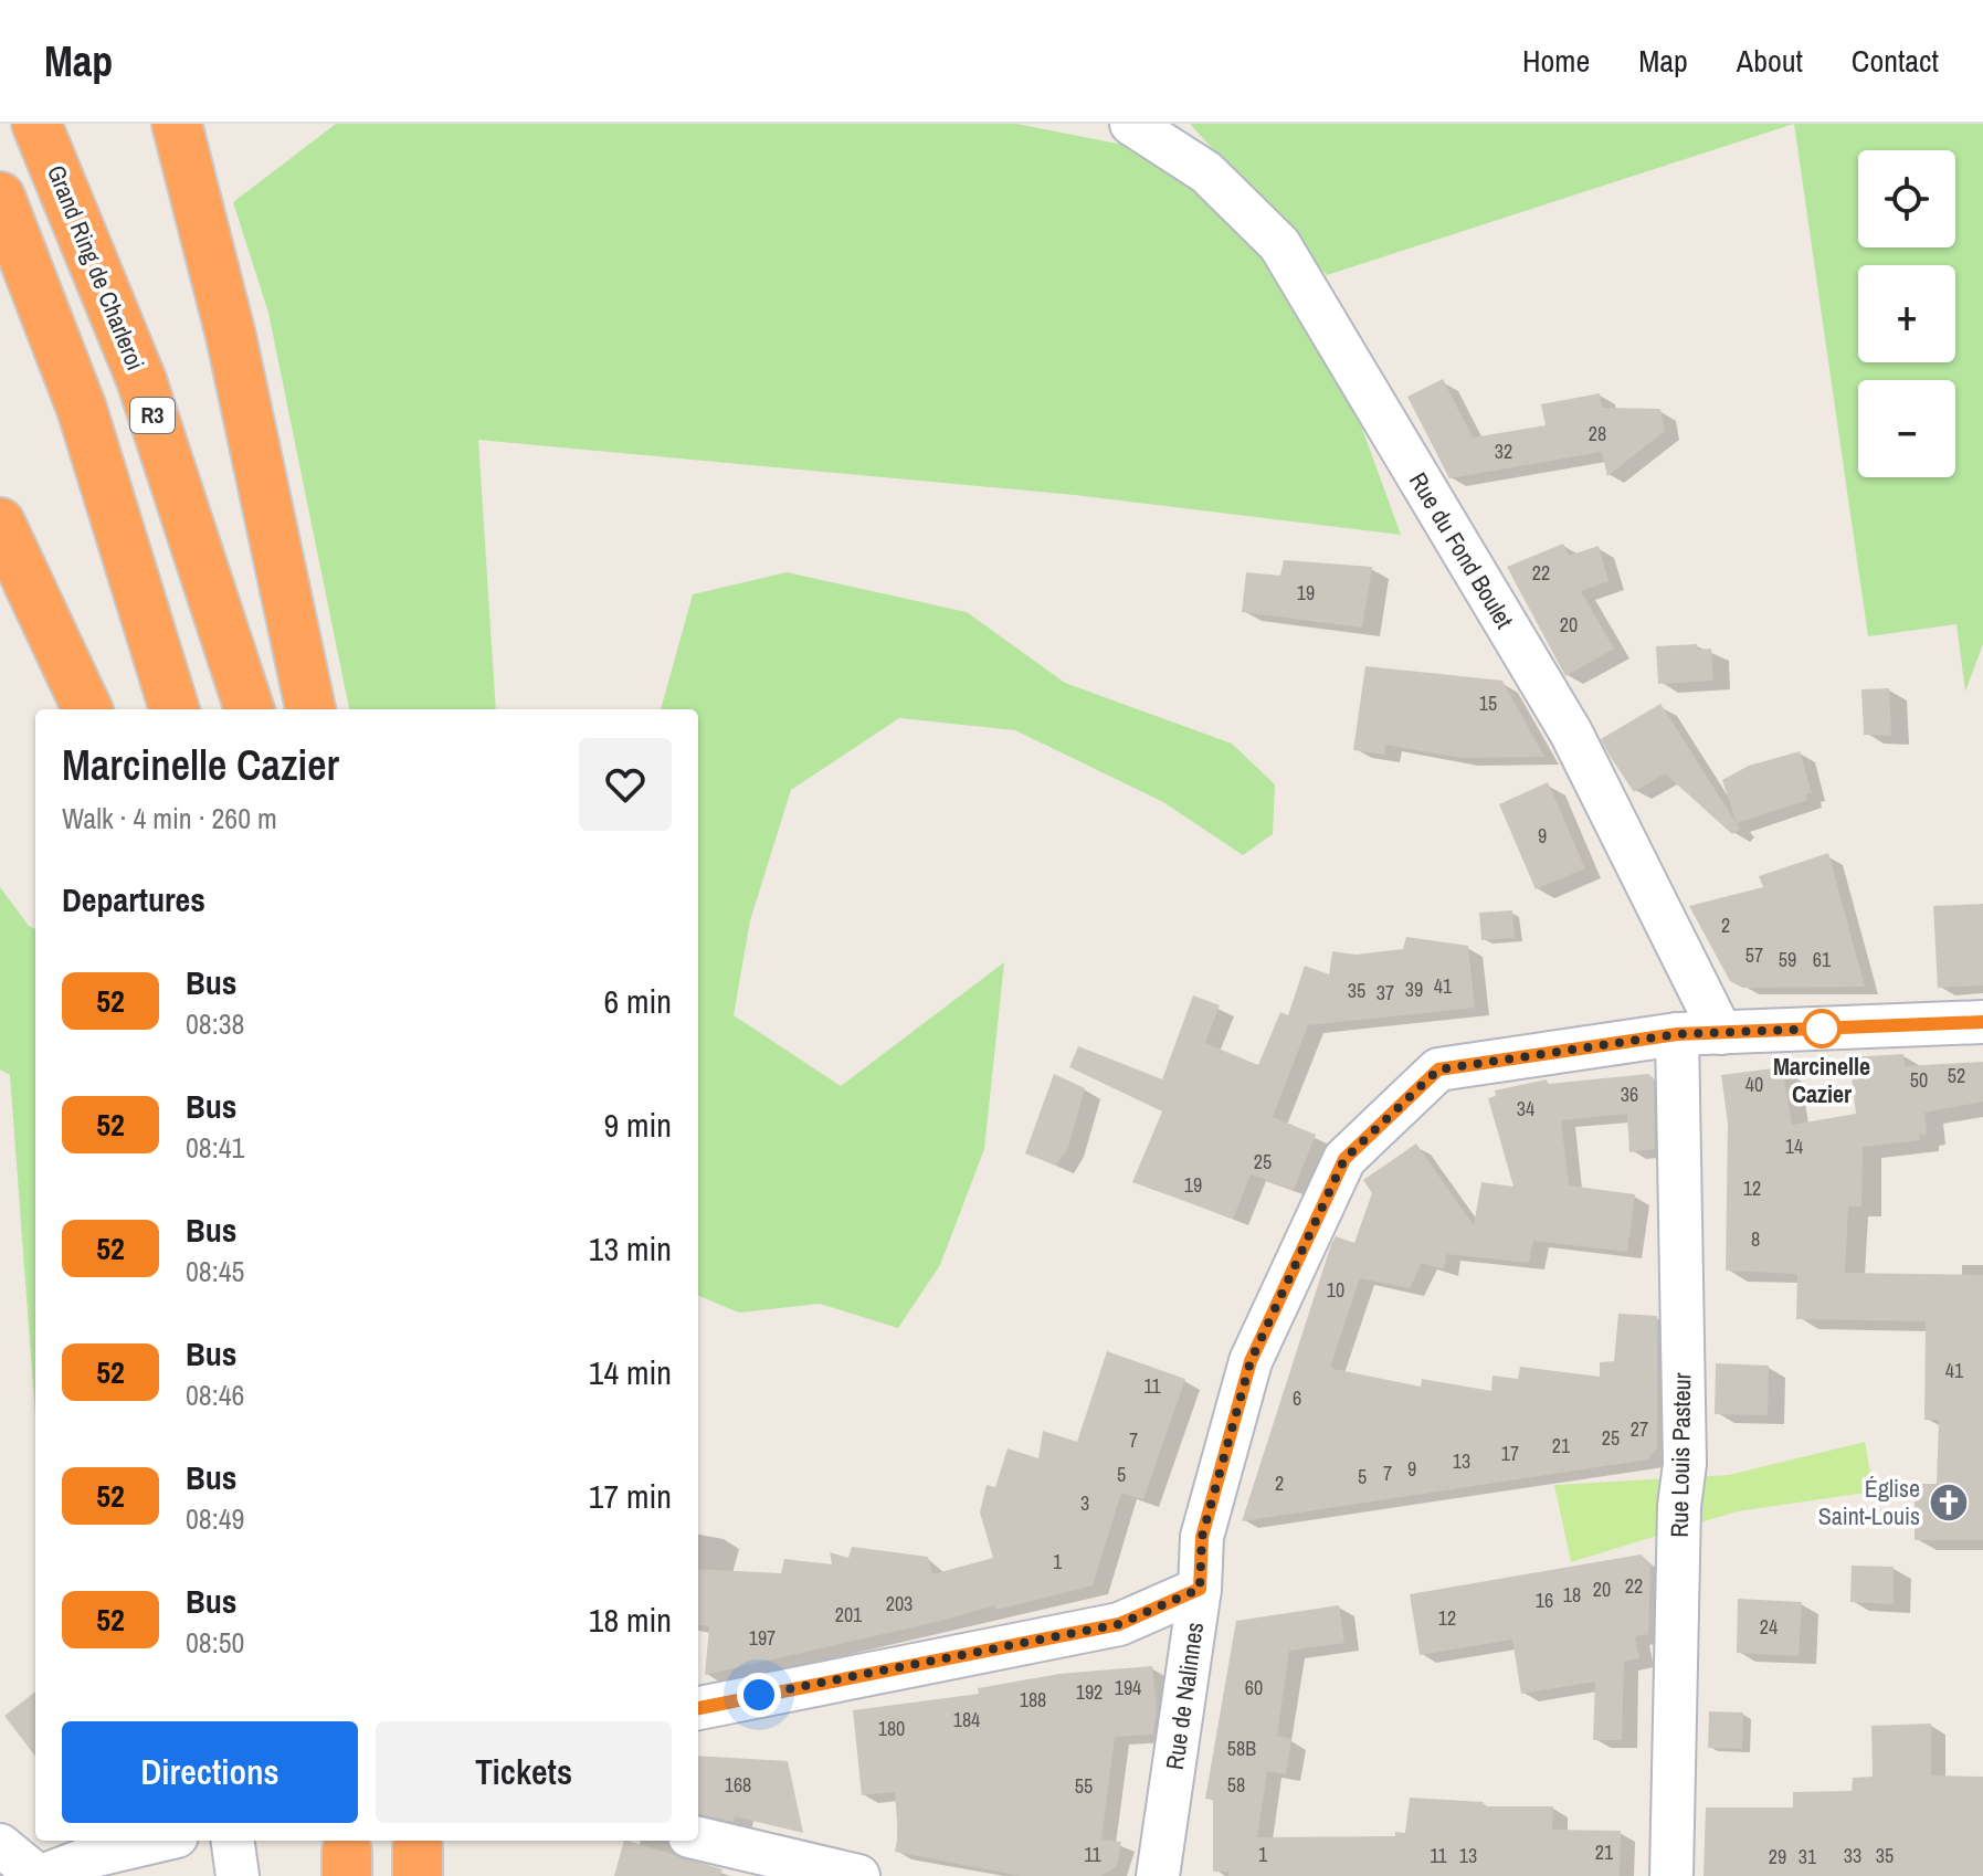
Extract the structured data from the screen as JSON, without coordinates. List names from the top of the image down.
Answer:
{
  "streets": {
    "highway": ["Grand Ring de Charleroi", "R3"],
    "street": ["Rue du Fond Boulet", "Rue Louis Pasteur", "Rue de Nalinnes"]
  },
  "crossings": [
    ["Rue du Fond Boulet", "Rue de Nalinnes"],
    ["Rue Louis Pasteur", "Rue de Nalinnes"]
  ],
  "places": {
    "other": ["Marcinelle Cazier"],
    "church": ["Église Saint-Louis"]
  },
  "lines": ["bus line 52"],
  "house_numbers": [
    "28",
    "32",
    "22",
    "19",
    "20",
    "15",
    "9",
    "2",
    "57",
    "59",
    "61",
    "41",
    "39",
    "35",
    "37",
    "52",
    "50",
    "40",
    "36",
    "34",
    "14",
    "25",
    "19",
    "12",
    "8",
    "10",
    "41",
    "11",
    "6",
    "27",
    "25",
    "7",
    "21",
    "17",
    "13",
    "9",
    "7",
    "5",
    "5",
    "2",
    "3",
    "1",
    "22",
    "20",
    "18",
    "16",
    "203",
    "201",
    "12",
    "24",
    "197",
    "194",
    "60",
    "192",
    "188",
    "184",
    "180",
    "58B",
    "168",
    "58",
    "55",
    "21",
    "11",
    "1",
    "11",
    "13",
    "33",
    "35",
    "29",
    "31"
  ],
  "page": {
    "header": "Map",
    "nav": [
      "Home",
      "Map",
      "About",
      "Contact"
    ],
    "map_buttons": ["+", "−"],
    "heading": [
      ["Marcinelle Cazier", "Walk · 4 min · 260 m"],
      "Departures"
    ],
    "list": [
      {
        "mark": "52",
        "name": "Bus",
        "note": "08:38",
        "value": "6 min"
      },
      {
        "mark": "52",
        "name": "Bus",
        "note": "08:41",
        "value": "9 min"
      },
      {
        "mark": "52",
        "name": "Bus",
        "note": "08:45",
        "value": "13 min"
      },
      {
        "mark": "52",
        "name": "Bus",
        "note": "08:46",
        "value": "14 min"
      },
      {
        "mark": "52",
        "name": "Bus",
        "note": "08:49",
        "value": "17 min"
      },
      {
        "mark": "52",
        "name": "Bus",
        "note": "08:50",
        "value": "18 min"
      }
    ],
    "buttons": ["Directions", "Tickets"]
  }
}
